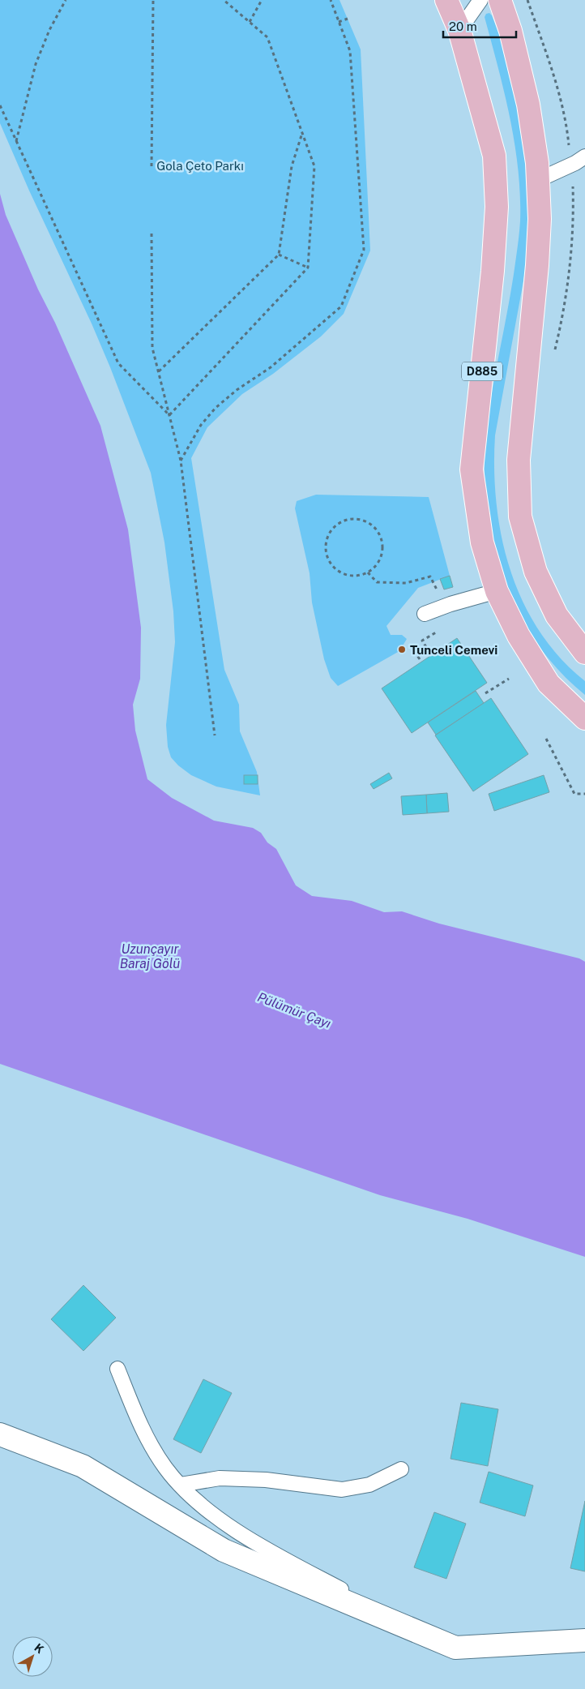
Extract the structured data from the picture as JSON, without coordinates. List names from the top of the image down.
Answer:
{
  "streets": {
    "main road": ["D885"]
  },
  "water": ["Uzunçayır Baraj Gölü", "Pülümür Çayı"],
  "parks": ["Gola Çeto Parkı"],
  "places": ["Tunceli Cemevi"],
  "scale_bar": "20 m",
  "north": "top right"
}
